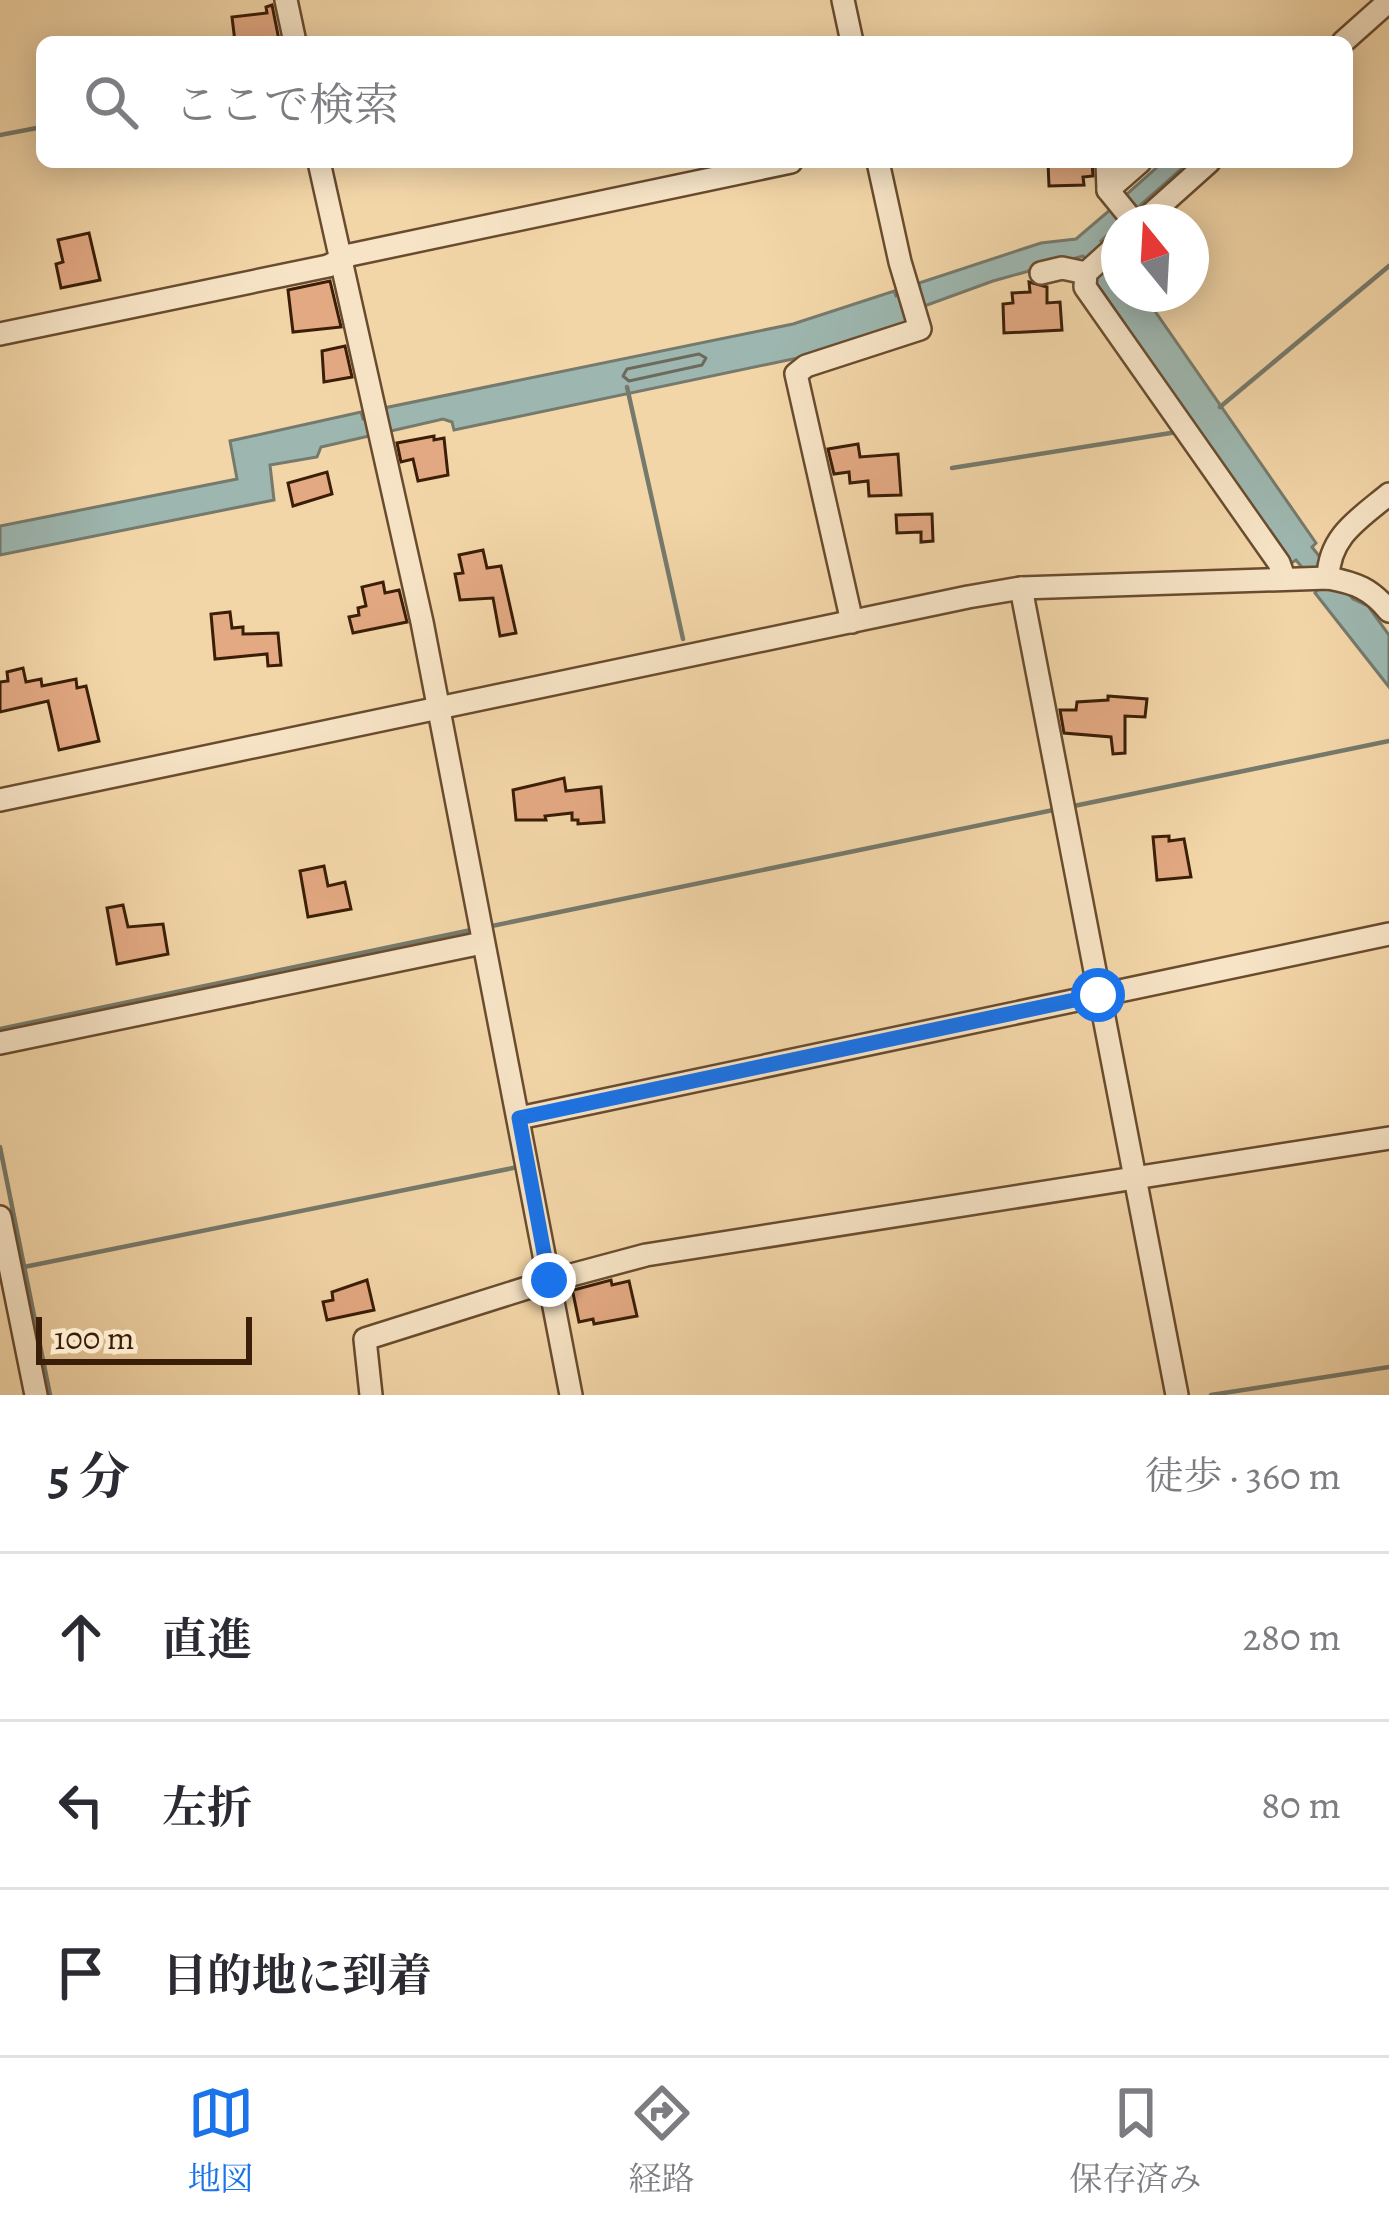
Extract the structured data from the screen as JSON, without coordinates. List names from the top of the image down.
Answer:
{
  "scale_bar": "100 m",
  "north": "top",
  "page": {
    "search": "ここで検索",
    "scale": "100 m",
    "heading": ["5 分", "徒歩 · 360 m"],
    "list": [
      ["直進", "280 m"],
      ["左折", "80 m"],
      "目的地に到着"
    ],
    "nav": ["地図", "経路", "保存済み"]
  }
}
